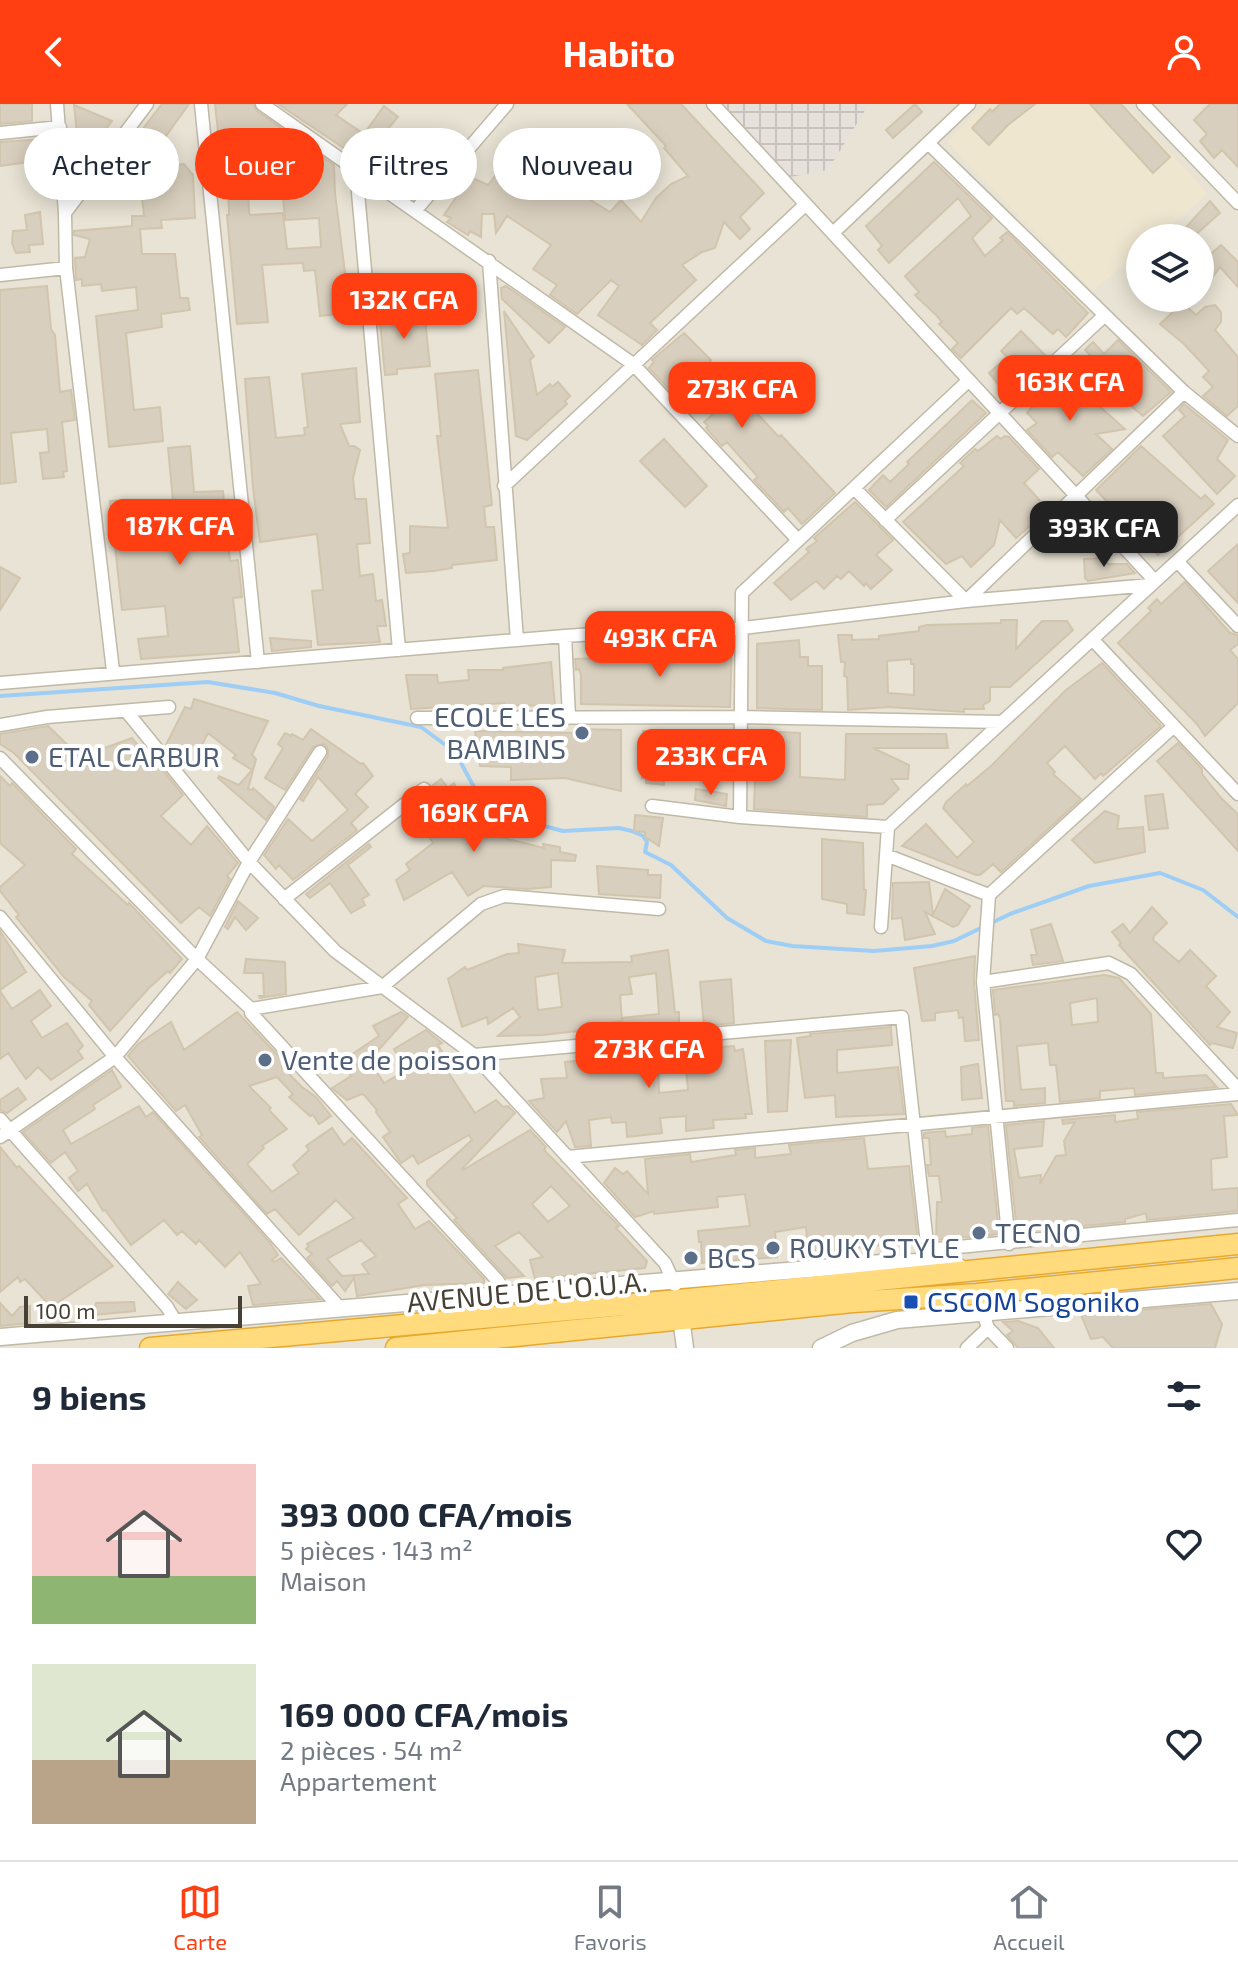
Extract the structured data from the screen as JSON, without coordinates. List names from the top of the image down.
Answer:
{
  "streets": {
    "highway": ["AVENUE DE L'O.U.A."]
  },
  "places": {
    "other": [
      "ECOLE LES BAMBINS",
      "ETAL CARBUR",
      "Vente de poisson",
      "TECNO",
      "ROUKY STYLE",
      "BCS"
    ],
    "transit": ["CSCOM Sogoniko"]
  },
  "scale_bar": "100 m",
  "page": {
    "header": "Habito",
    "chip": [
      "Acheter",
      "Louer",
      "Filtres",
      "Nouveau"
    ],
    "price": [
      "132K CFA",
      "163K CFA",
      "273K CFA",
      "187K CFA",
      "393K CFA",
      "493K CFA",
      "233K CFA",
      "169K CFA",
      "273K CFA"
    ],
    "scale": "100 m",
    "heading": "9 biens",
    "list": [
      {
        "name": "393 000 CFA/mois",
        "note": "5 pièces · 143 m² · Maison"
      },
      {
        "name": "169 000 CFA/mois",
        "note": "2 pièces · 54 m² · Appartement"
      }
    ],
    "tabs": ["Carte", "Favoris", "Accueil"]
  }
}
